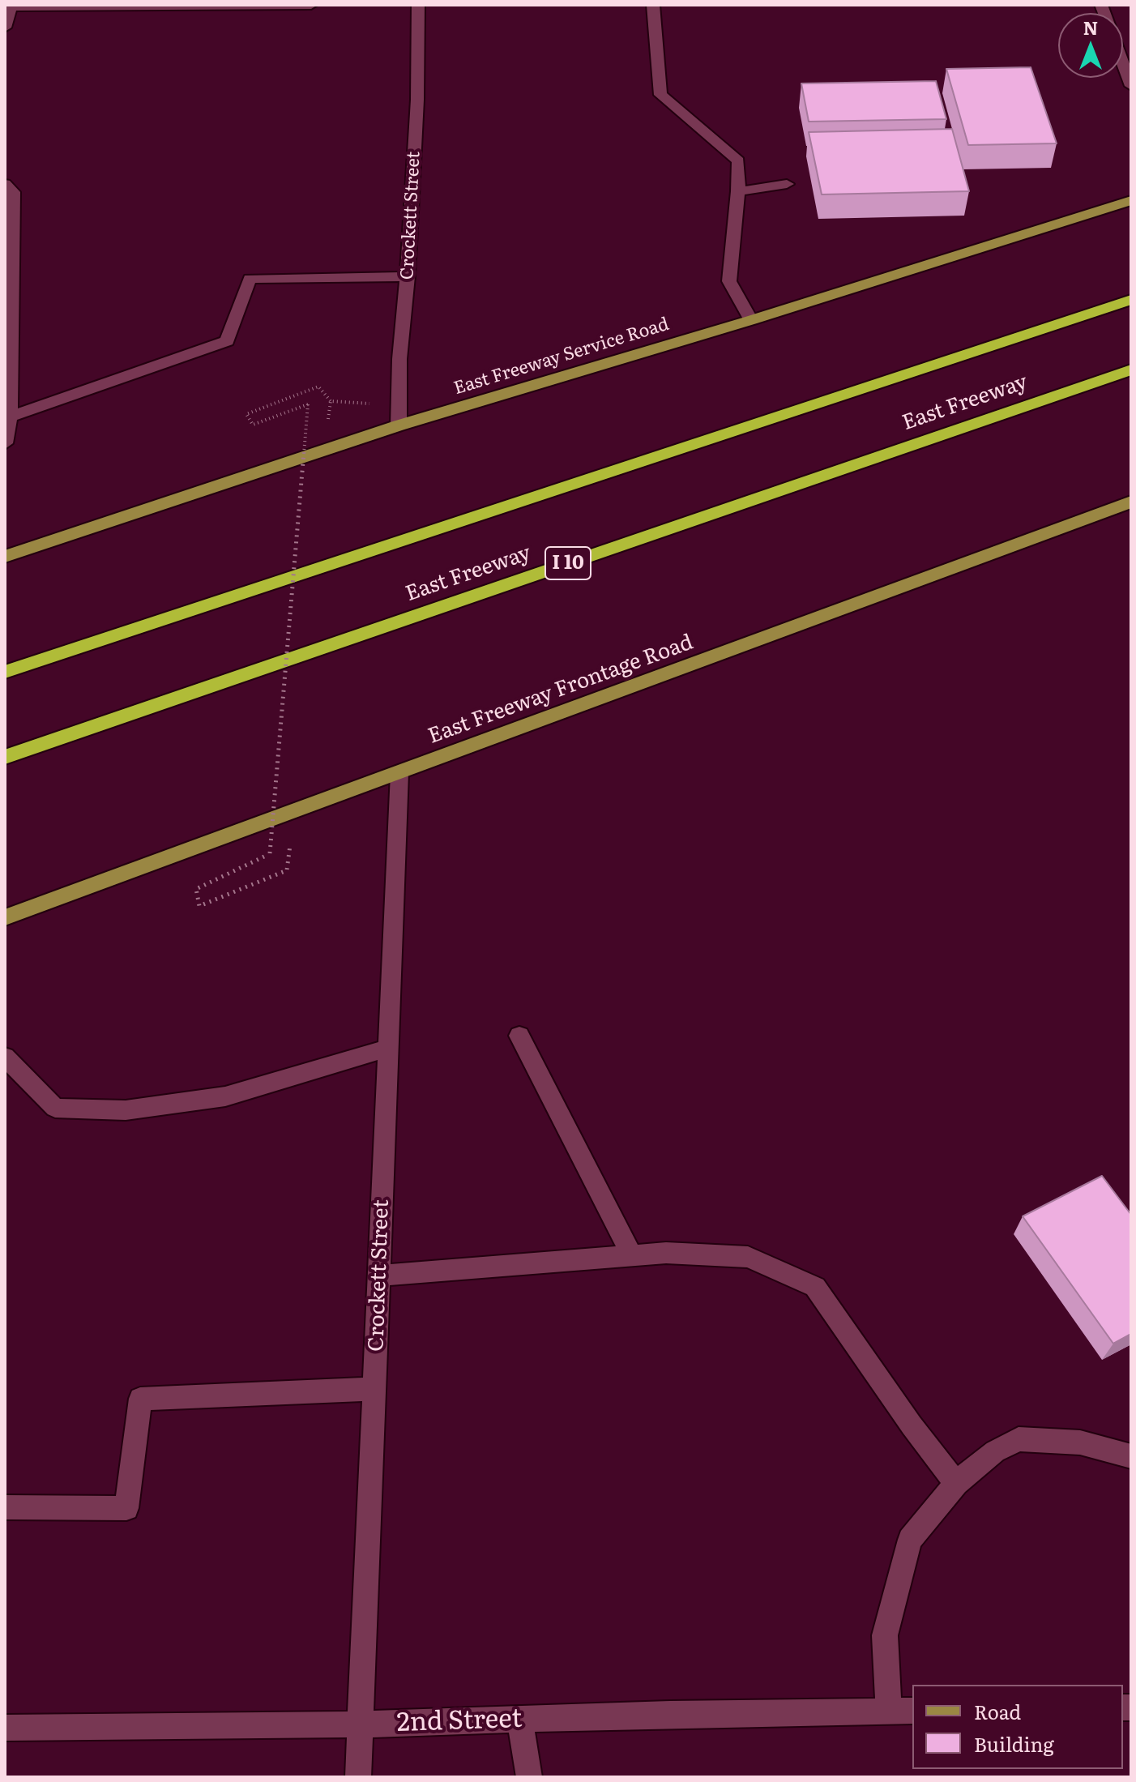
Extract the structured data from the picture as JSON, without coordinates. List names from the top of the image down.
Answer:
{
  "streets": {
    "highway": ["East Freeway", "I 10"],
    "main road": ["East Freeway Service Road", "East Freeway Frontage Road"],
    "street": ["Crockett Street", "2nd Street"]
  },
  "crossings": [
    ["Crockett Street", "East Freeway Service Road"],
    ["Crockett Street", "East Freeway Frontage Road"],
    ["Crockett Street", "2nd Street"]
  ],
  "legend": ["Road", "Building"],
  "north": "top"
}
